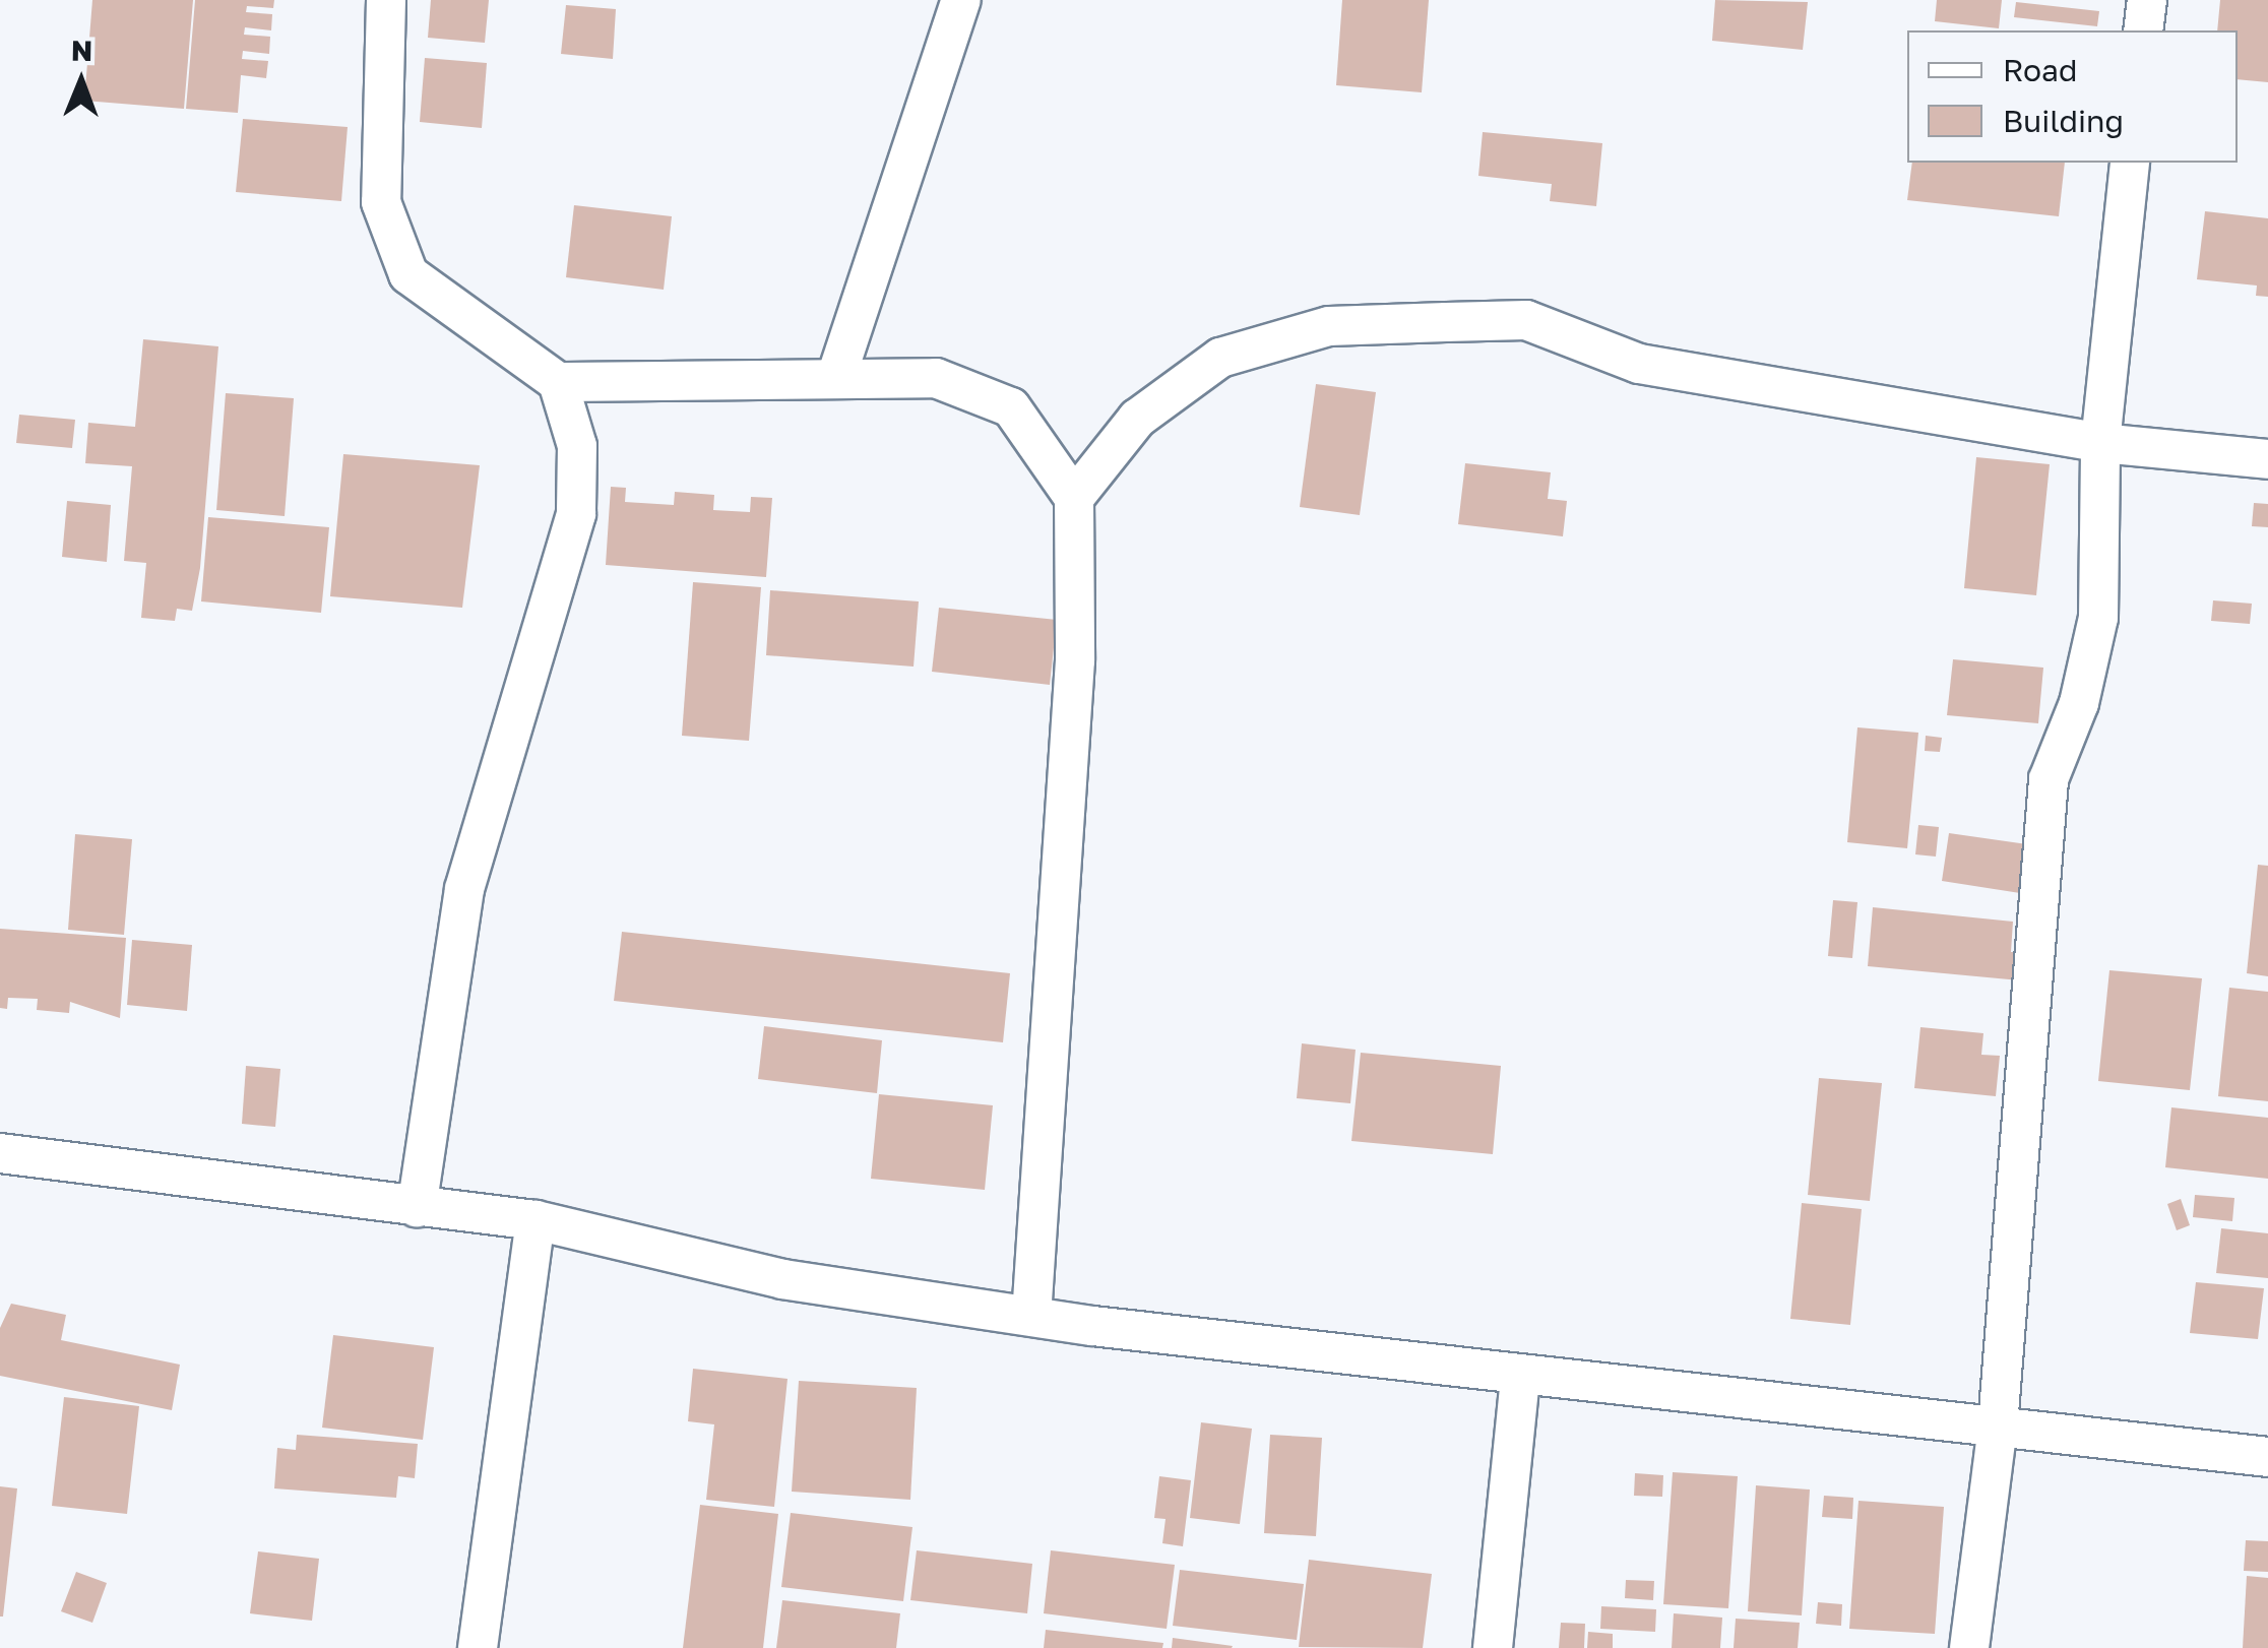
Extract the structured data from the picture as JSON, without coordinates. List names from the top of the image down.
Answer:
{
  "legend": ["Road", "Building"],
  "north": "top"
}
